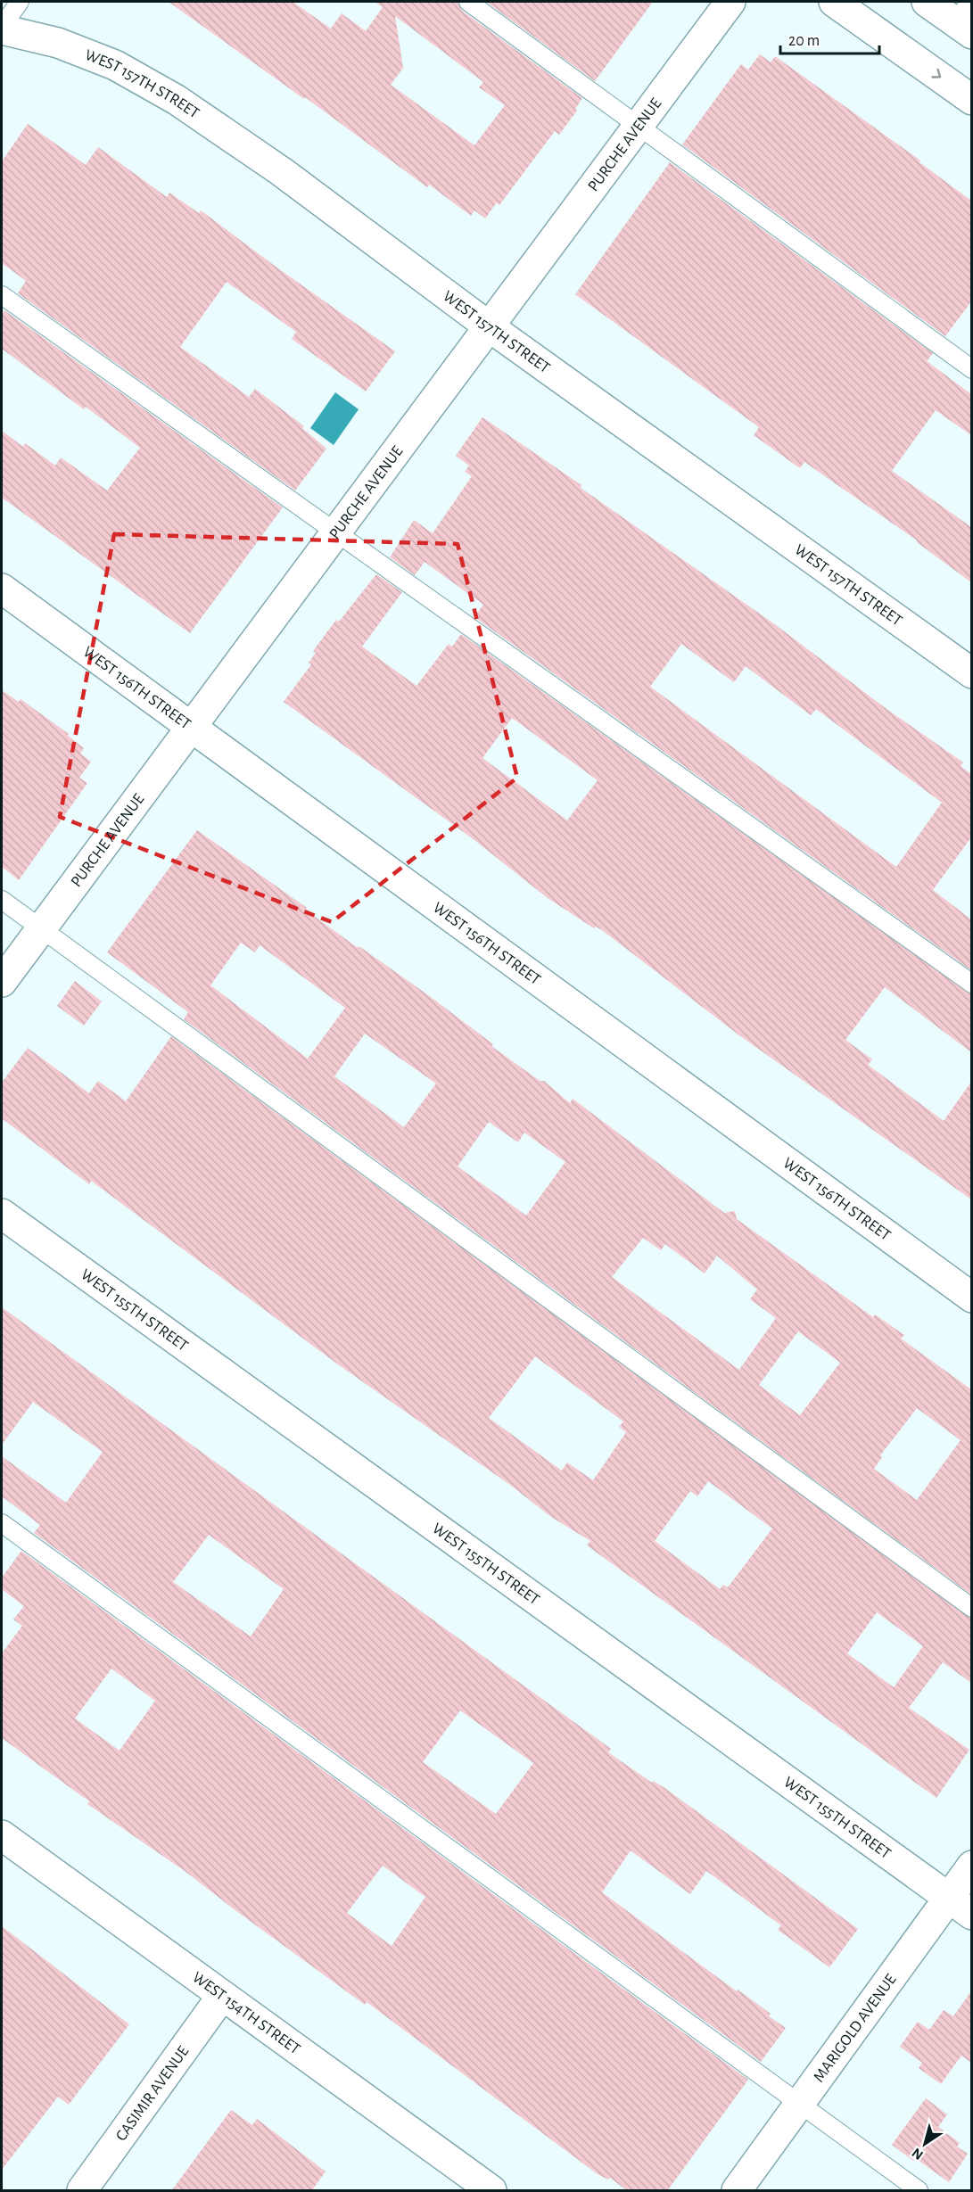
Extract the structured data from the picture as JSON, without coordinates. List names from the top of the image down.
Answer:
{
  "streets": {
    "street": [
      "WEST 157TH STREET",
      "PURCHE AVENUE",
      "WEST 156TH STREET",
      "WEST 155TH STREET",
      "WEST 154TH STREET",
      "MARIGOLD AVENUE",
      "CASIMIR AVENUE"
    ]
  },
  "crossings": [
    ["WEST 157TH STREET", "PURCHE AVENUE"],
    ["PURCHE AVENUE", "WEST 156TH STREET"],
    ["WEST 155TH STREET", "MARIGOLD AVENUE"],
    ["WEST 154TH STREET", "CASIMIR AVENUE"]
  ],
  "scale_bar": "20 m",
  "north": "bottom left"
}
